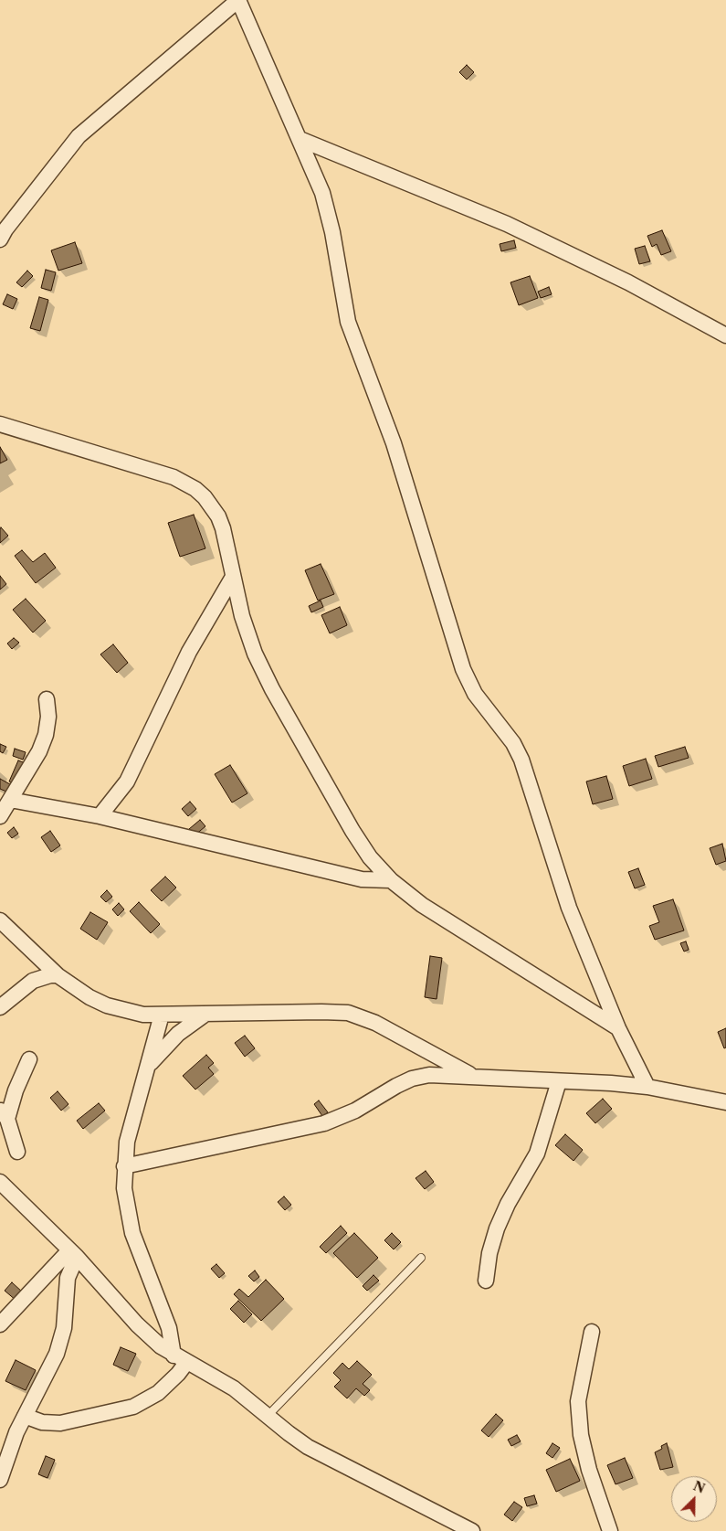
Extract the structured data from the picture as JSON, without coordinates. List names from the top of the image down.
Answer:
{
  "north": "top right"
}
